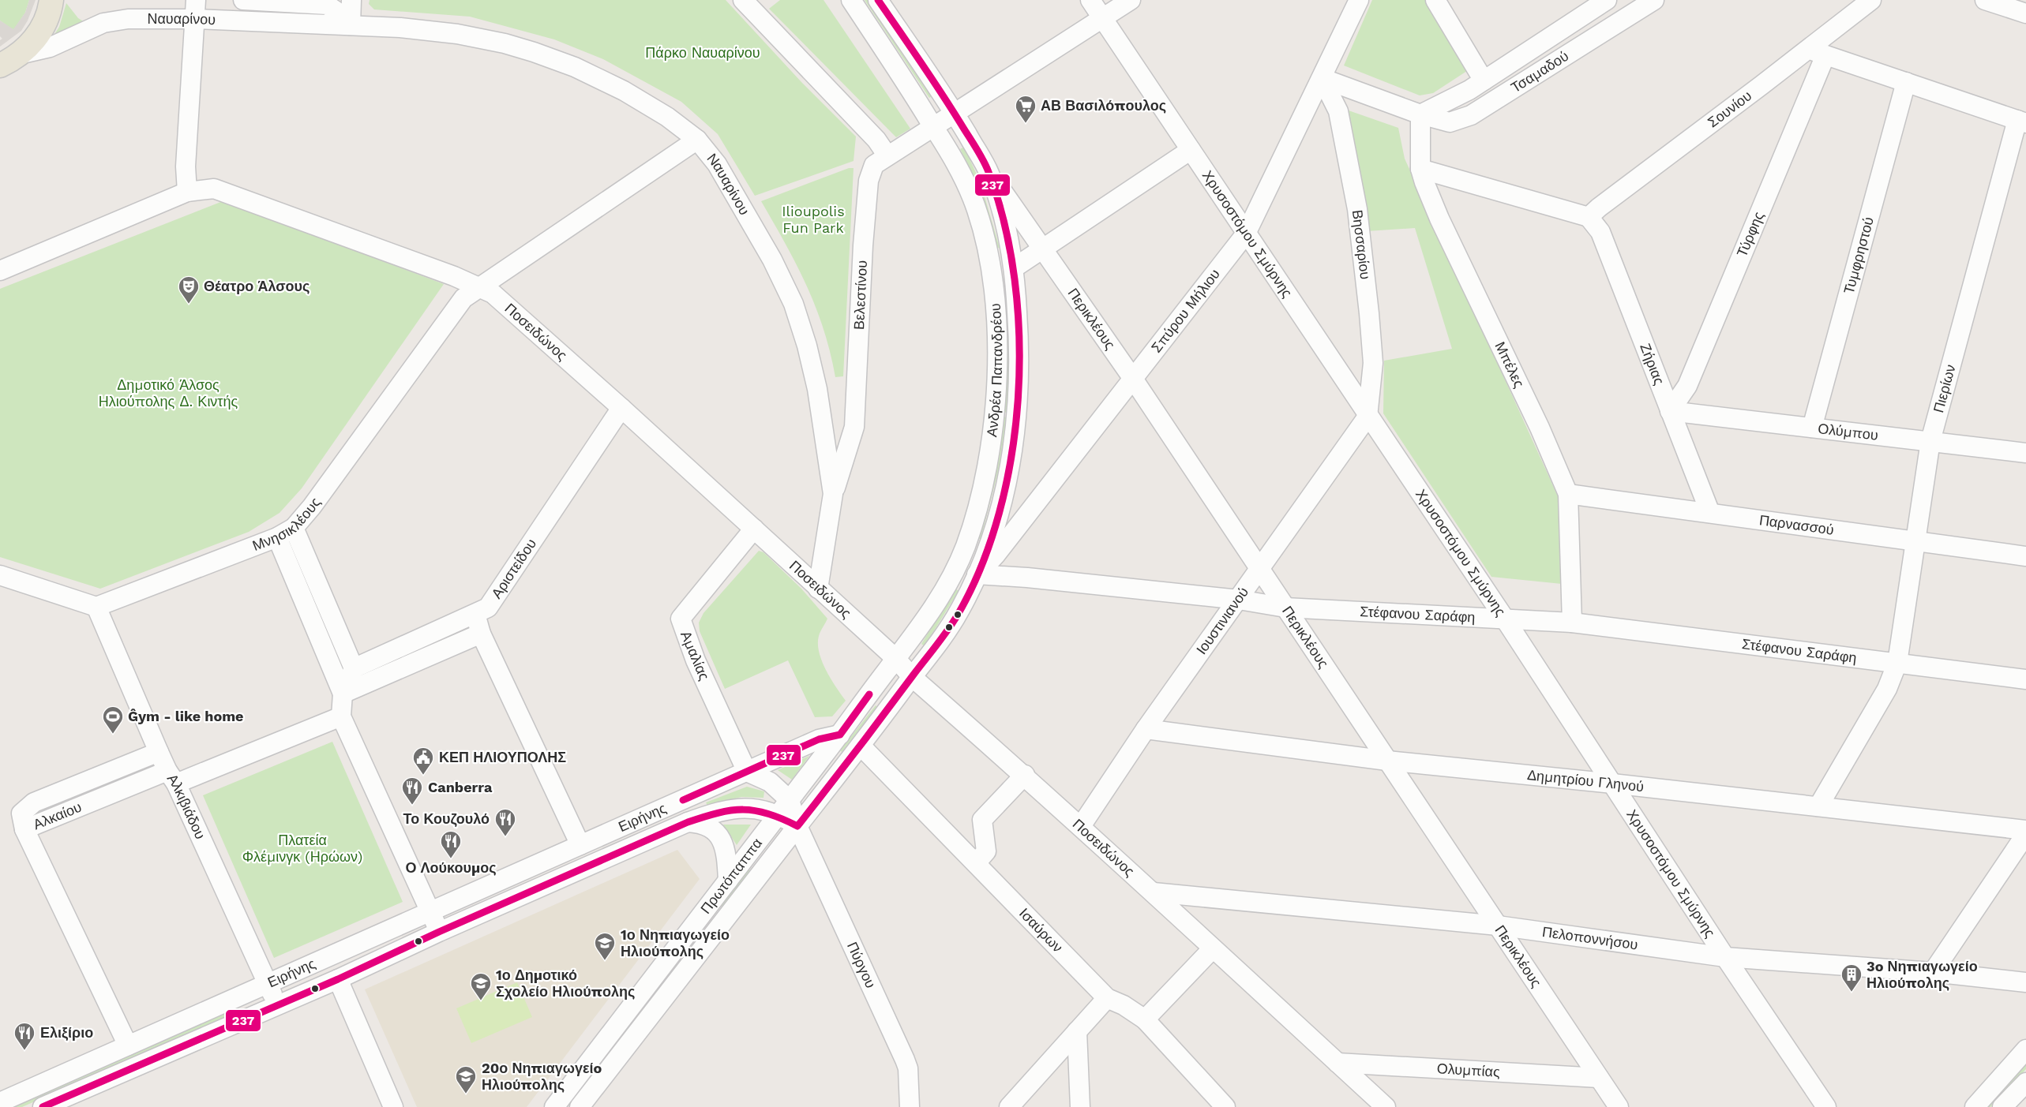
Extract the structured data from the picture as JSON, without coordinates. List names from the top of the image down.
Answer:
{
  "streets": {
    "street": [
      "Ναυαρίνου",
      "Τσαμαδού",
      "Σουνίου",
      "Χρυσοστόμου Σμύρνης",
      "Τύρφης",
      "Βησσαρίου",
      "Τυμφρηστού",
      "Βελεστίνου",
      "Σπύρου Μήλιου",
      "Περικλέους",
      "Ποσειδώνος",
      "Ζήριας",
      "Μπέλες",
      "Ανδρέα Παπανδρέου",
      "Πιερίων",
      "Ολύμπου",
      "Μνησικλέους",
      "Παρνασσού",
      "Αριστείδου",
      "Στέφανου Σαράφη",
      "Ιουστινιανού",
      "Αμαλίας",
      "Δημητρίου Γληνού",
      "Αλκιβιάδου",
      "Αλκαίου",
      "Ειρήνης",
      "Πρωτόπαππα",
      "Ισαύρων",
      "Πελοποννήσου",
      "Πύργου",
      "Ολυμπίας"
    ]
  },
  "crossings": [
    ["Ναυαρίνου", "Βελεστίνου"],
    ["Ναυαρίνου", "Ποσειδώνος"],
    ["Ναυαρίνου", "Μνησικλέους"],
    ["Τσαμαδού", "Βησσαρίου"],
    ["Τσαμαδού", "Σπύρου Μήλιου"],
    ["Τσαμαδού", "Μπέλες"],
    ["Σουνίου", "Τύρφης"],
    ["Σουνίου", "Ζήριας"],
    ["Χρυσοστόμου Σμύρνης", "Βησσαρίου"],
    ["Χρυσοστόμου Σμύρνης", "Βελεστίνου"],
    ["Χρυσοστόμου Σμύρνης", "Σπύρου Μήλιου"],
    ["Χρυσοστόμου Σμύρνης", "Στέφανου Σαράφη"],
    ["Χρυσοστόμου Σμύρνης", "Ιουστινιανού"],
    ["Χρυσοστόμου Σμύρνης", "Δημητρίου Γληνού"],
    ["Χρυσοστόμου Σμύρνης", "Πελοποννήσου"],
    ["Τύρφης", "Ζήριας"],
    ["Τύρφης", "Ολύμπου"],
    ["Βησσαρίου", "Σπύρου Μήλιου"],
    ["Βησσαρίου", "Ιουστινιανού"],
    ["Τυμφρηστού", "Ολύμπου"],
    ["Βελεστίνου", "Ανδρέα Παπανδρέου"],
    ["Σπύρου Μήλιου", "Περικλέους"],
    ["Σπύρου Μήλιου", "Ανδρέα Παπανδρέου"],
    ["Σπύρου Μήλιου", "Στέφανου Σαράφη"],
    ["Περικλέους", "Ανδρέα Παπανδρέου"],
    ["Περικλέους", "Στέφανου Σαράφη"],
    ["Περικλέους", "Ιουστινιανού"],
    ["Περικλέους", "Δημητρίου Γληνού"],
    ["Περικλέους", "Πελοποννήσου"],
    ["Περικλέους", "Ολυμπίας"],
    ["Ποσειδώνος", "Ανδρέα Παπανδρέου"],
    ["Ποσειδώνος", "Μνησικλέους"],
    ["Ποσειδώνος", "Αριστείδου"],
    ["Ποσειδώνος", "Ιουστινιανού"],
    ["Ποσειδώνος", "Αμαλίας"],
    ["Ποσειδώνος", "Πελοποννήσου"],
    ["Ποσειδώνος", "Ολυμπίας"],
    ["Ζήριας", "Ολύμπου"],
    ["Ζήριας", "Παρνασσού"],
    ["Μπέλες", "Παρνασσού"],
    ["Μπέλες", "Στέφανου Σαράφη"],
    ["Ανδρέα Παπανδρέου", "Στέφανου Σαράφη"],
    ["Ανδρέα Παπανδρέου", "Ειρήνης"],
    ["Ανδρέα Παπανδρέου", "Πρωτόπαππα"],
    ["Ανδρέα Παπανδρέου", "Ισαύρων"],
    ["Ανδρέα Παπανδρέου", "Πύργου"],
    ["Πιερίων", "Ολύμπου"],
    ["Πιερίων", "Παρνασσού"],
    ["Πιερίων", "Στέφανου Σαράφη"],
    ["Πιερίων", "Δημητρίου Γληνού"],
    ["Μνησικλέους", "Αλκιβιάδου"],
    ["Στέφανου Σαράφη", "Ιουστινιανού"],
    ["Ιουστινιανού", "Δημητρίου Γληνού"],
    ["Αμαλίας", "Ειρήνης"],
    ["Αλκιβιάδου", "Αλκαίου"],
    ["Αλκιβιάδου", "Ειρήνης"],
    ["Ειρήνης", "Πρωτόπαππα"],
    ["Ειρήνης", "Πύργου"],
    ["Πρωτόπαππα", "Πύργου"]
  ],
  "parks": [
    "Πάρκο Ναυαρίνου",
    "Ilioupolis Fun Park",
    "Δημοτικό Άλσος Ηλιούπολης Δ. Κιντής",
    "Πλατεία Φλέμινγκ (Ηρώων)"
  ],
  "places": {
    "supermarket": ["ΑΒ Βασιλόπουλος"],
    "theatre": ["Θέατρο Άλσους"],
    "sports": ["Ĝym - like home"],
    "public building": ["ΚΕΠ ΗΛΙΟΥΠΟΛΗΣ"],
    "restaurant": [
      "Canberra",
      "Το Κουζουλό",
      "Ο Λούκουμος",
      "Ελιξίριο"
    ],
    "school or university": ["1ο Νηπιαγωγείο Ηλιούπολης", "1ο Δημοτικό Σχολείο Ηλιούπολης", "20ο Νηπιαγωγείo Ηλιούπολης"],
    "building": ["3o Νηπιαγωγείο Ηλιούπολης"]
  },
  "lines": ["transit line 237"]
}
